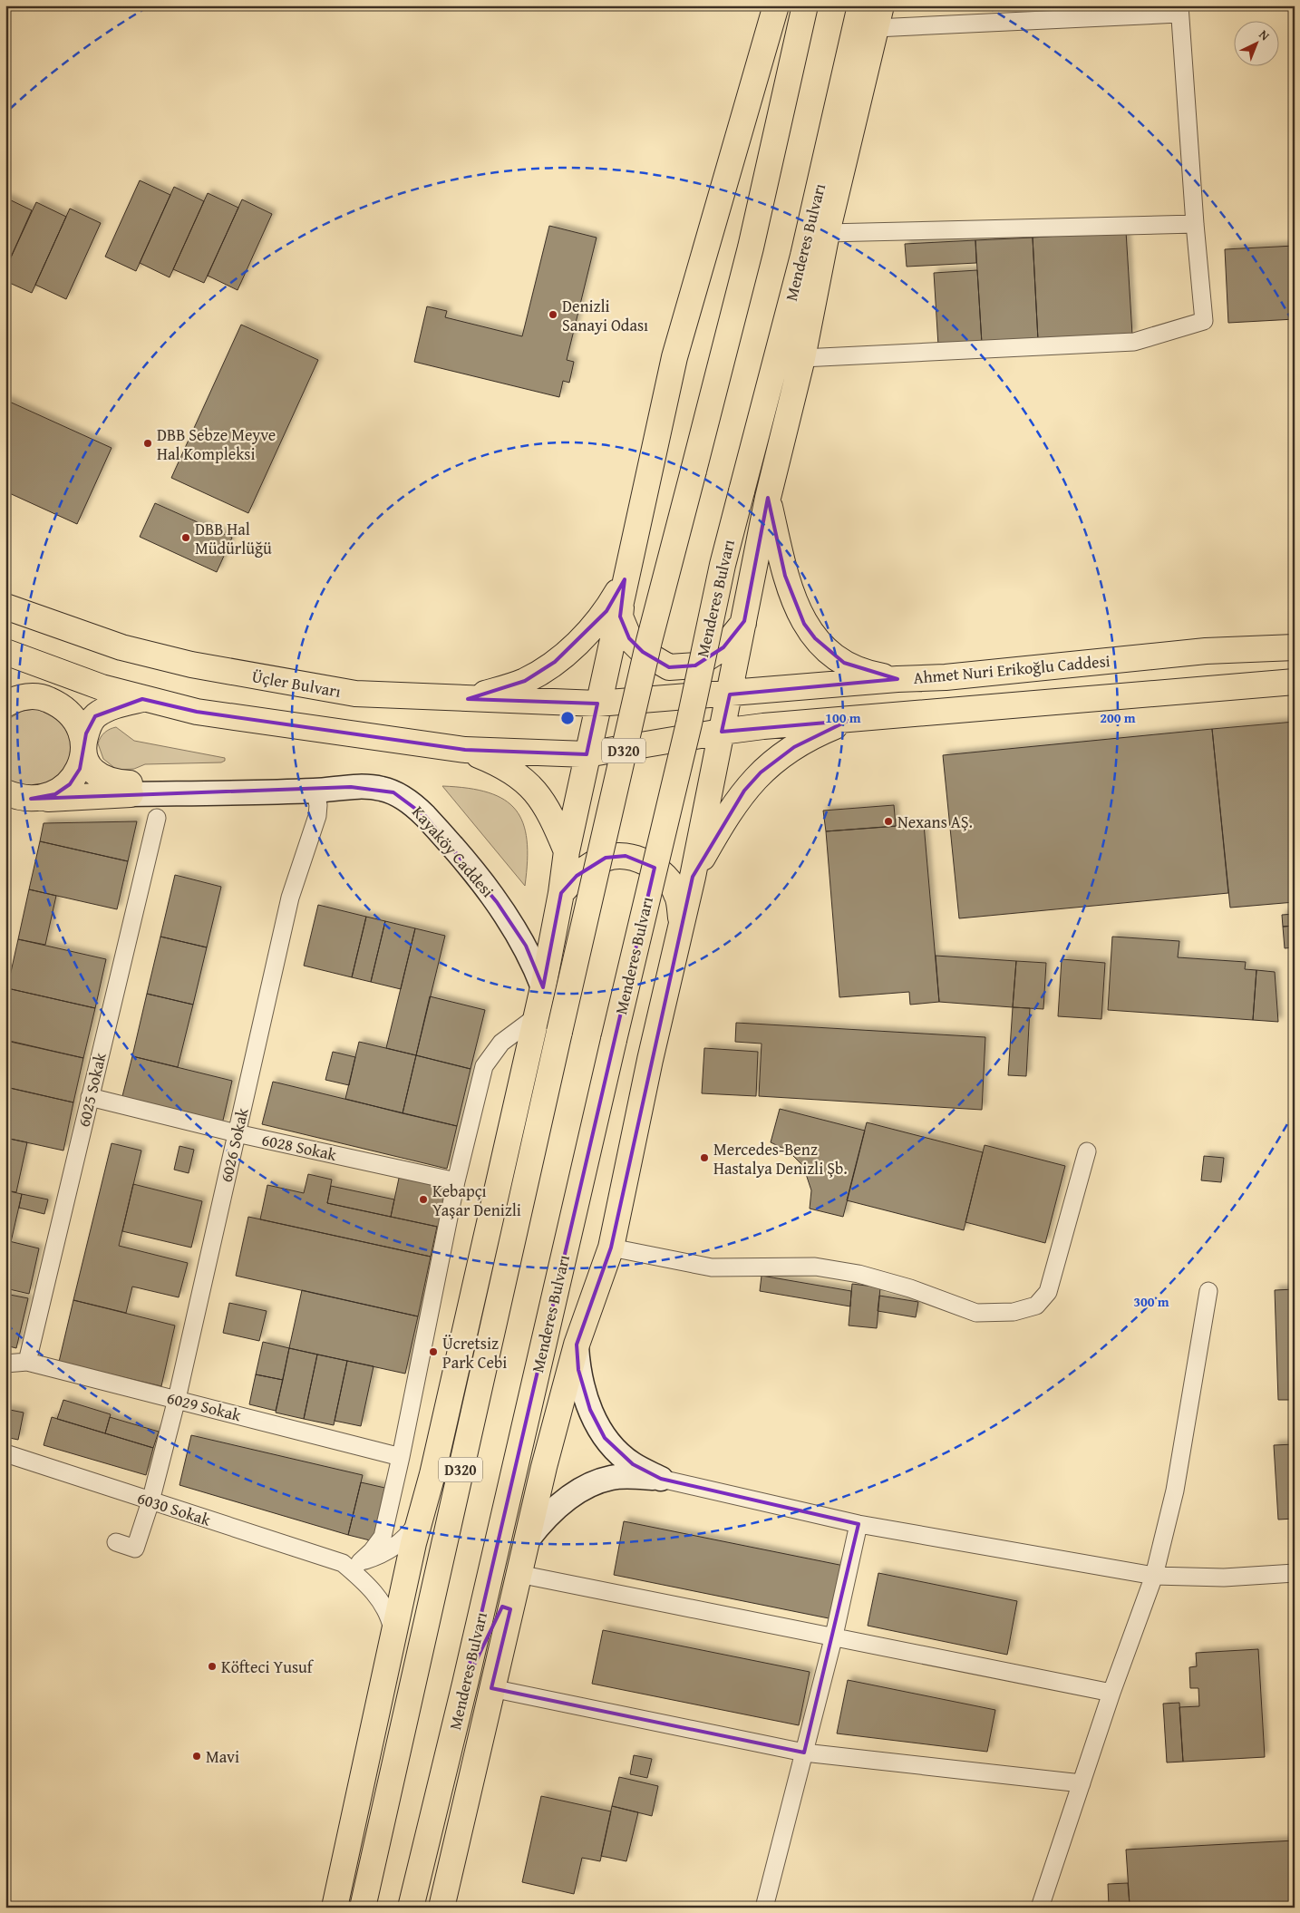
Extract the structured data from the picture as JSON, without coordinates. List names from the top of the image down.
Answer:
{
  "streets": {
    "main road": [
      "Menderes Bulvarı",
      "Ahmet Nuri Erikoğlu Caddesi",
      "Üçler Bulvarı",
      "D320"
    ],
    "street": [
      "Kayaköy Caddesi",
      "6025 Sokak",
      "6026 Sokak",
      "6028 Sokak",
      "6029 Sokak",
      "6030 Sokak"
    ]
  },
  "crossings": [
    ["Ahmet Nuri Erikoğlu Caddesi", "Üçler Bulvarı"],
    ["Kayaköy Caddesi", "6026 Sokak"],
    ["6025 Sokak", "6028 Sokak"],
    ["6025 Sokak", "6029 Sokak"],
    ["6026 Sokak", "6028 Sokak"],
    ["6026 Sokak", "6029 Sokak"],
    ["6026 Sokak", "6030 Sokak"]
  ],
  "places": [
    "Denizli Sanayi Odası",
    "DBB Sebze Meyve Hal Kompleksi",
    "DBB Hal Müdürlüğü",
    "Nexans AŞ.",
    "Mercedes-Benz Hastalya Denizli Şb.",
    "Kebapçı Yaşar Denizli",
    "Ücretsiz Park Cebi",
    "Köfteci Yusuf",
    "Mavi"
  ],
  "north": "top right",
  "rings": ["100 m", "200 m", "300 m"]
}
